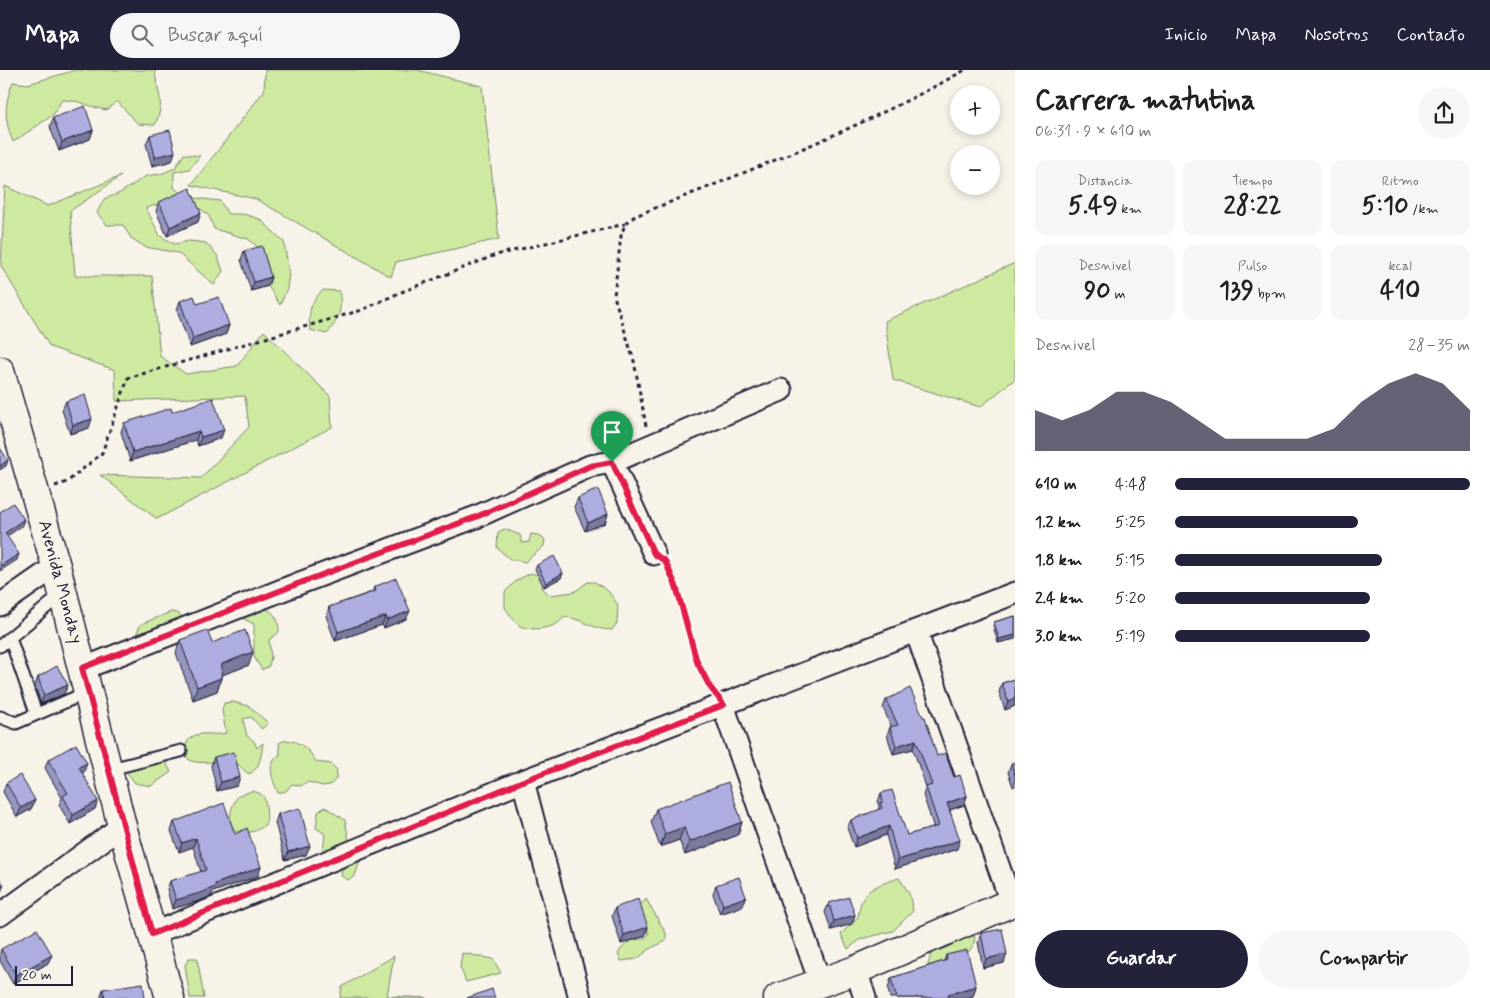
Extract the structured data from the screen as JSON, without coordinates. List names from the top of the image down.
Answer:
{
  "streets": {
    "main road": ["Avenida Monday"]
  },
  "scale_bar": "20 m",
  "page": {
    "header": "Mapa",
    "search": "Buscar aquí",
    "nav": [
      "Inicio",
      "Mapa",
      "Nosotros",
      "Contacto"
    ],
    "heading": ["Carrera matutina", "06:31 · 9 × 610 m"],
    "map_buttons": ["+", "−"],
    "stats": [
      ["Distancia", "5.49 km"],
      ["Tiempo", "28:22"],
      ["Ritmo", "5:10 /km"],
      ["Desnivel", "90 m"],
      ["Pulso", "139 bpm"],
      ["kcal", "410"]
    ],
    "chart": ["Desnivel", "28–35 m"],
    "list": [
      {
        "name": "610 m",
        "note": "4:48"
      },
      {
        "name": "1.2 km",
        "note": "5:25"
      },
      {
        "name": "1.8 km",
        "note": "5:15"
      },
      {
        "name": "2.4 km",
        "note": "5:20"
      },
      {
        "name": "3.0 km",
        "note": "5:19"
      }
    ],
    "buttons": ["Guardar", "Compartir"],
    "scale": "20 m"
  }
}
